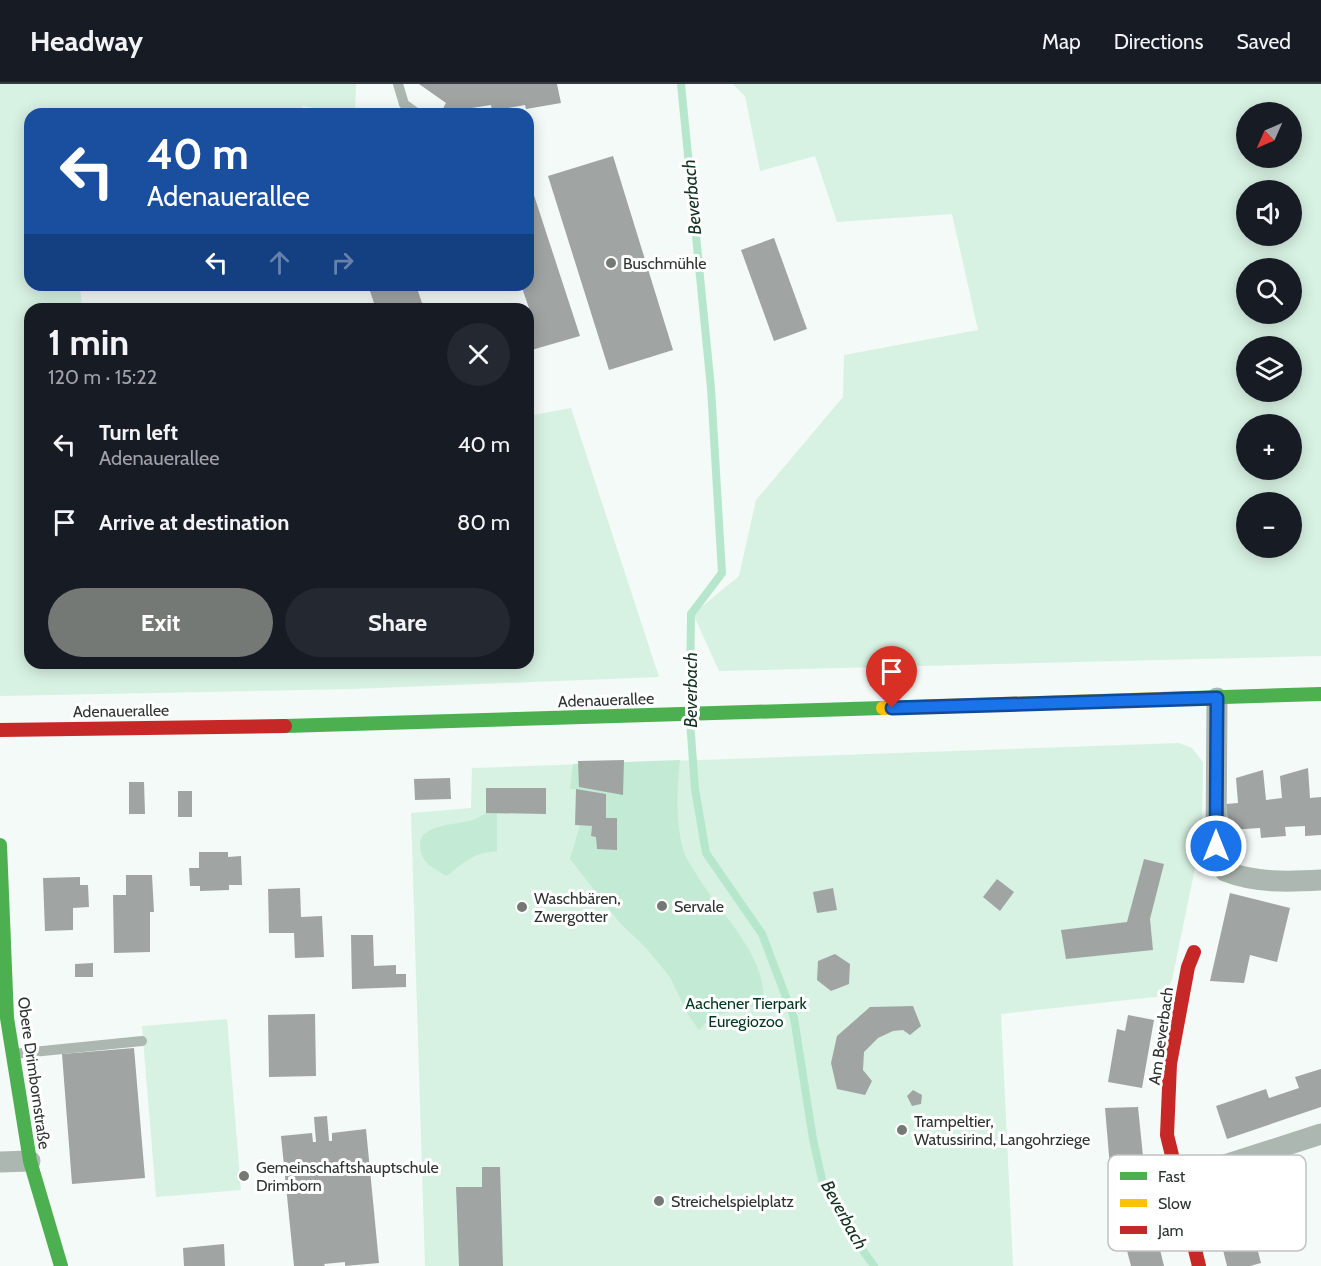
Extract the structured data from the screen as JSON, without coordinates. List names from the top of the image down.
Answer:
{
  "streets": {
    "main road": ["Adenauerallee", "Am Beverbach", "Obere Drimbornstraße"]
  },
  "water": ["Beverbach"],
  "parks": ["Aachener Tierpark Euregiozoo"],
  "places": [
    "Buschmühle",
    "Servale",
    "Waschbären, Zwergotter",
    "Trampeltier, Watussirind, Langohrziege",
    "Gemeinschaftshauptschule Drimborn",
    "Streichelspielplatz"
  ],
  "legend": ["Fast", "Slow", "Jam"],
  "north": "bottom left",
  "page": {
    "header": "Headway",
    "nav": ["Map", "Directions", "Saved"],
    "map_buttons": ["+", "−"],
    "turn": ["40 m", "Adenauerallee"],
    "heading": ["1 min", "120 m · 15:22"],
    "list": [
      {
        "name": "Turn left",
        "note": "Adenauerallee",
        "value": "40 m"
      },
      {
        "name": "Arrive at destination",
        "value": "80 m"
      }
    ],
    "buttons": ["Exit", "Share"]
  }
}
